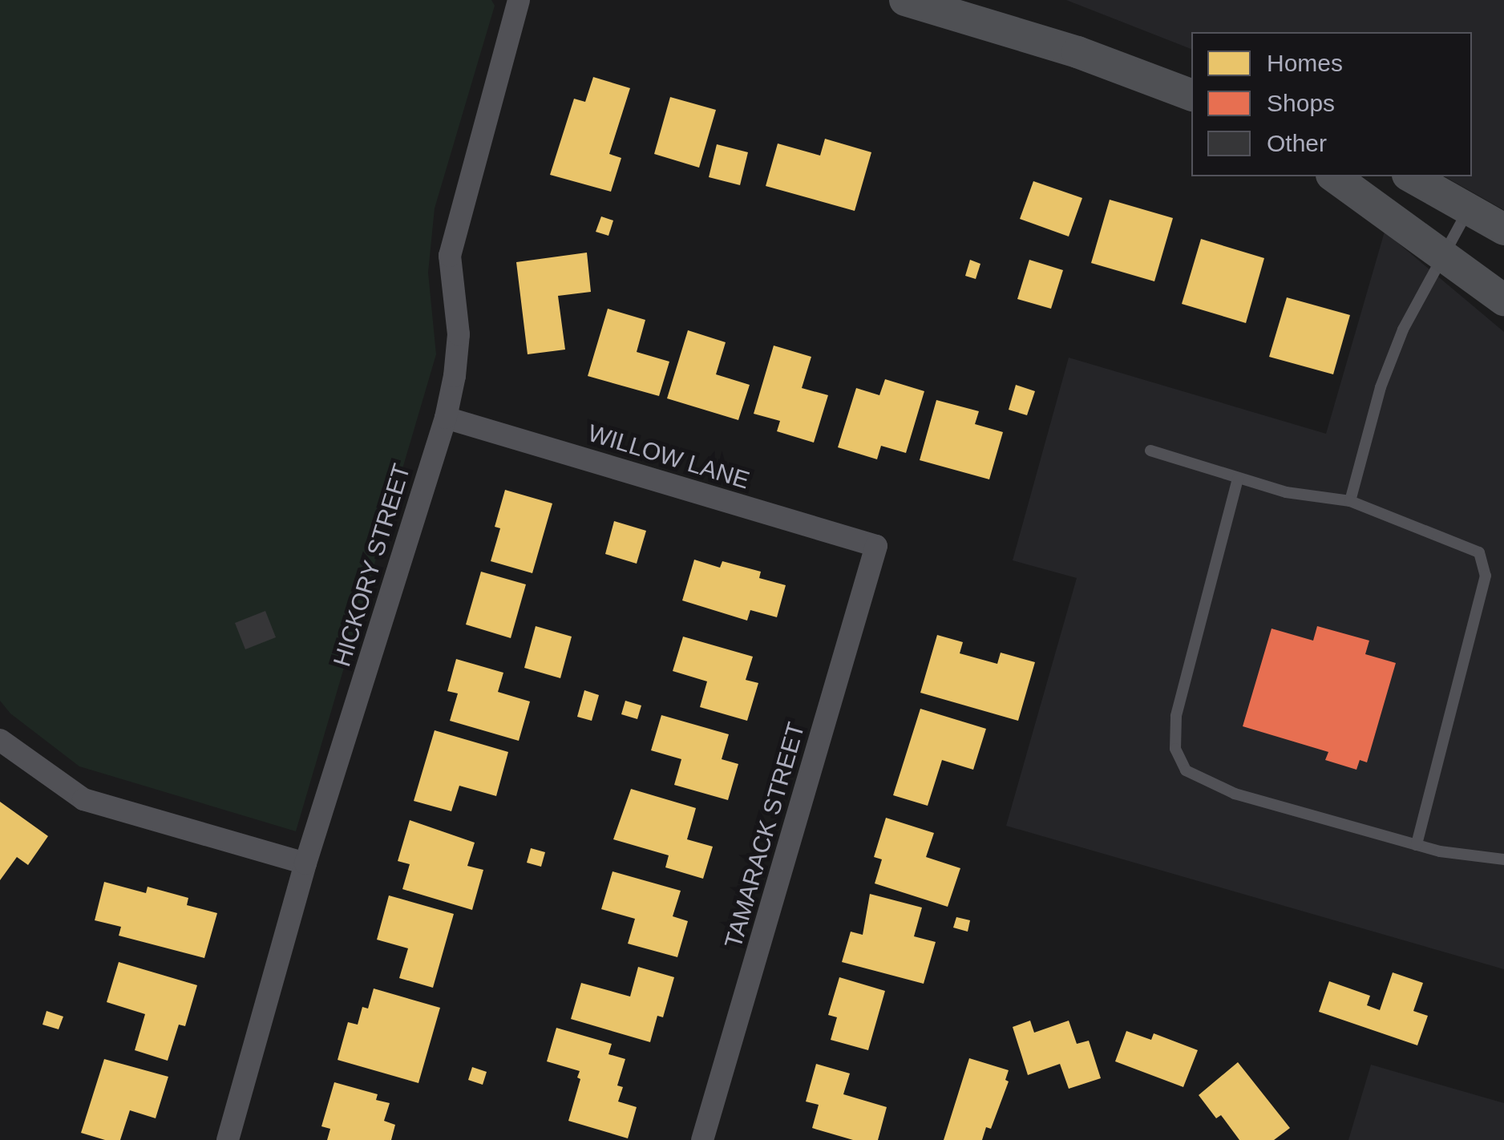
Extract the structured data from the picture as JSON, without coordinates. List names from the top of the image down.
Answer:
{
  "streets": {
    "street": ["WILLOW LANE", "HICKORY STREET", "TAMARACK STREET"]
  },
  "crossings": [
    ["WILLOW LANE", "HICKORY STREET"],
    ["WILLOW LANE", "TAMARACK STREET"]
  ],
  "legend": ["Homes", "Shops", "Other"]
}
